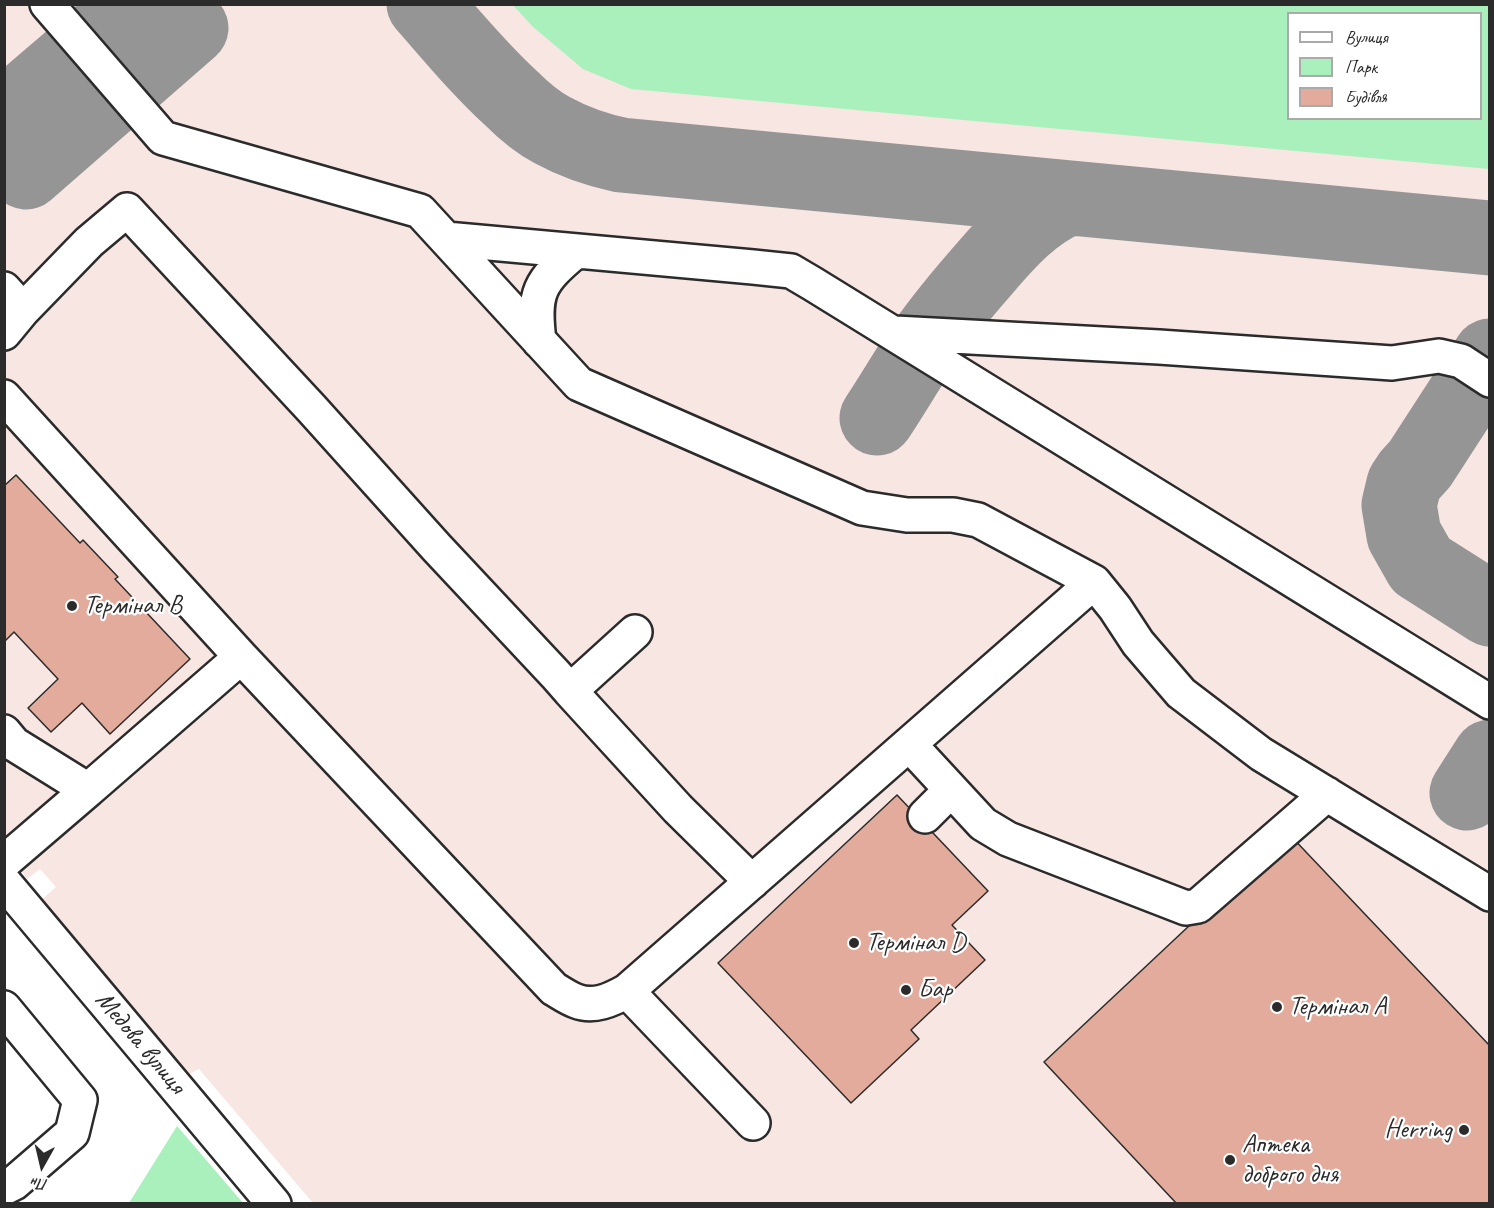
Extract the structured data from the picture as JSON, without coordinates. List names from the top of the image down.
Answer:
{
  "streets": {
    "street": ["Медова вулиця"]
  },
  "places": [
    "Термінал B",
    "Термінал D",
    "Бар",
    "Термінал А",
    "Herring",
    "Аптека доброго дня"
  ],
  "legend": ["Вулиця", "Парк", "Будівля"],
  "north": "bottom"
}
